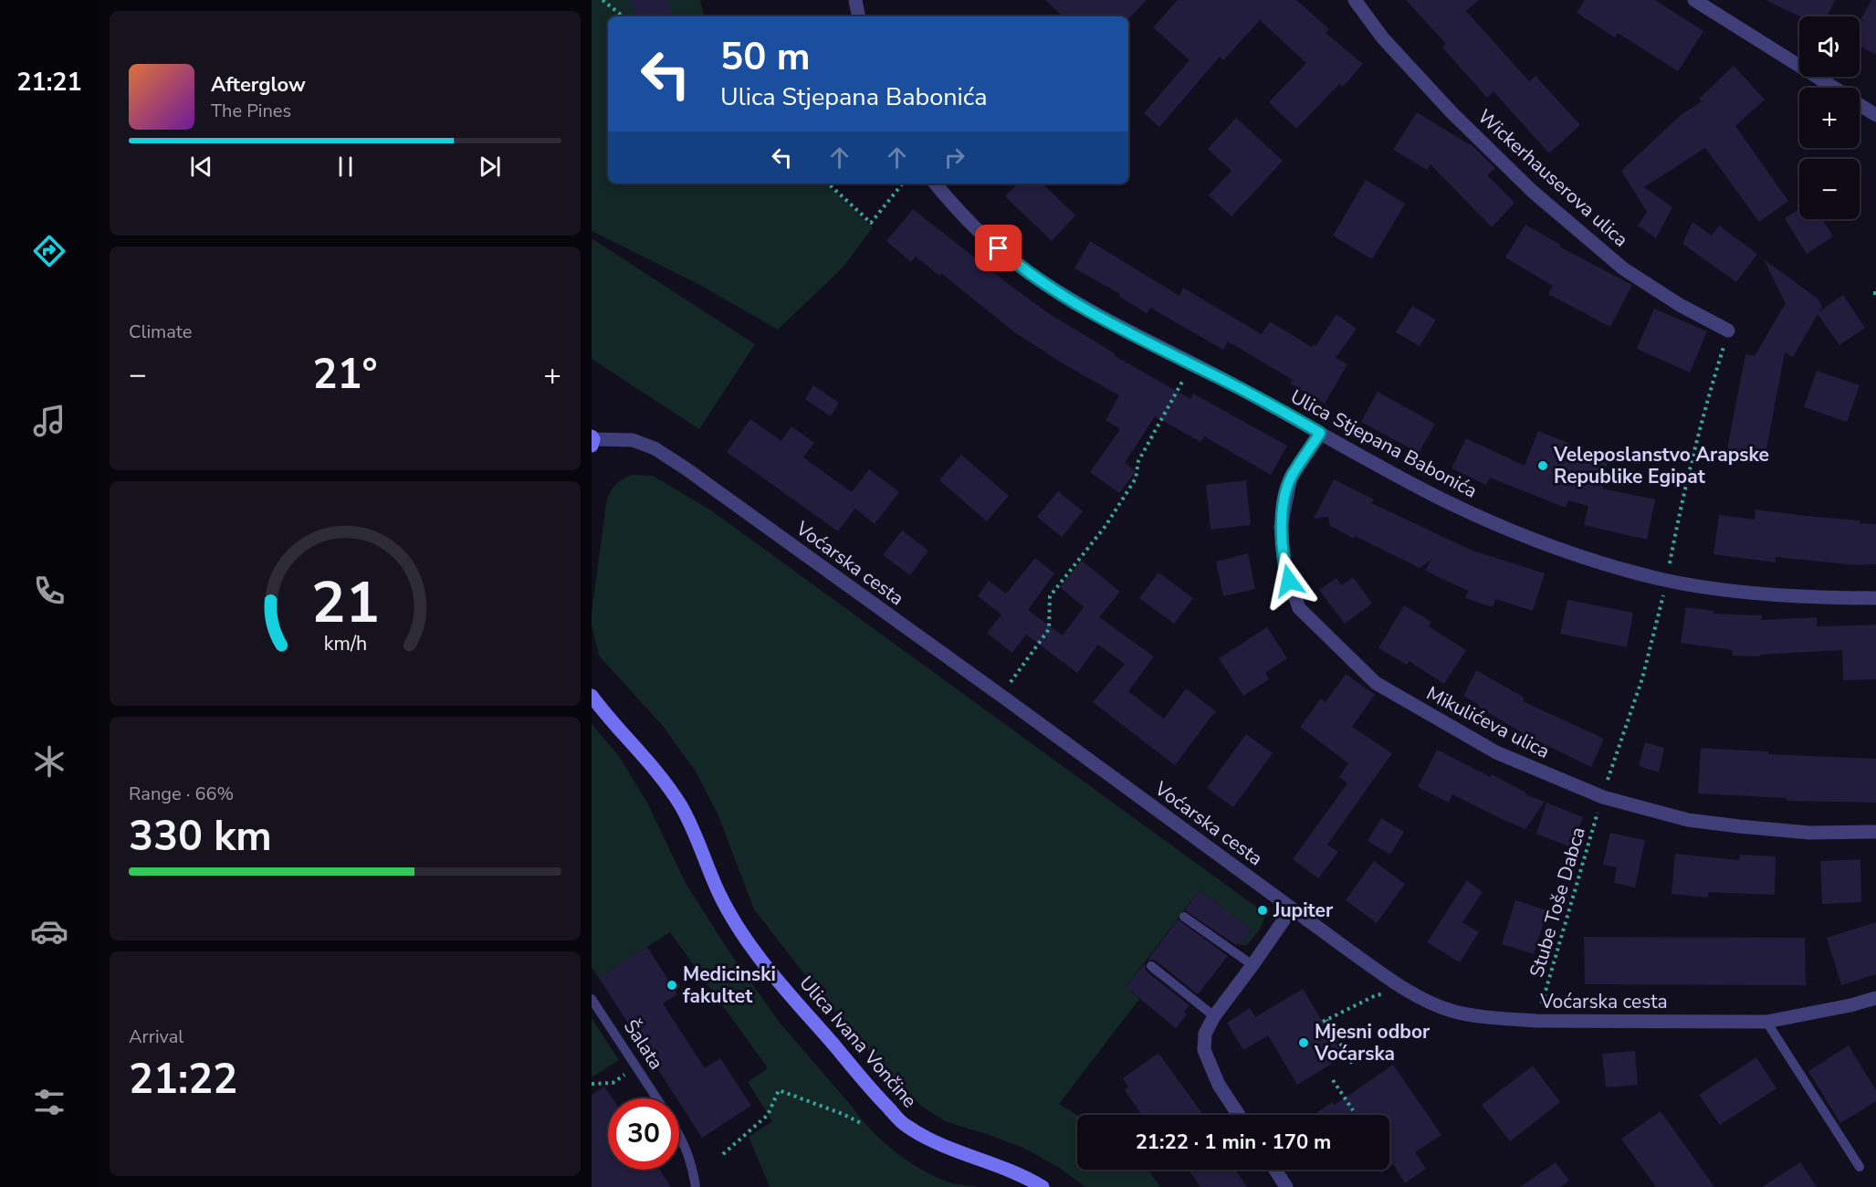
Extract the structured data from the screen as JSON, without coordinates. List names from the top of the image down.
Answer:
{
  "streets": {
    "main road": ["Ulica Ivana Vončine"],
    "street": [
      "Wickerhauserova ulica",
      "Ulica Stjepana Babonića",
      "Voćarska cesta",
      "Mikulićeva ulica"
    ],
    "lane": ["Šalata"],
    "path": ["Stube Toše Dabca"]
  },
  "crossings": [
    ["Ulica Stjepana Babonića", "Mikulićeva ulica"]
  ],
  "places": [
    "Veleposlanstvo Arapske Republike Egipat",
    "Jupiter",
    "Medicinski fakultet",
    "Mjesni odbor Voćarska"
  ],
  "page": {
    "tabs": "21:21",
    "map_buttons": ["+", "−"],
    "turn": ["50 m", "Ulica Stjepana Babonića"],
    "song": ["Afterglow", "The Pines"],
    "tile": [
      "Climate",
      ["Range · 66%", "330 km"],
      ["Arrival", "21:22"]
    ],
    "heat": ["−", "21°", "+"],
    "limit": "30",
    "trip": "21:22 · 1 min · 170 m",
    "gauge": ["21", "km/h"]
  }
}
